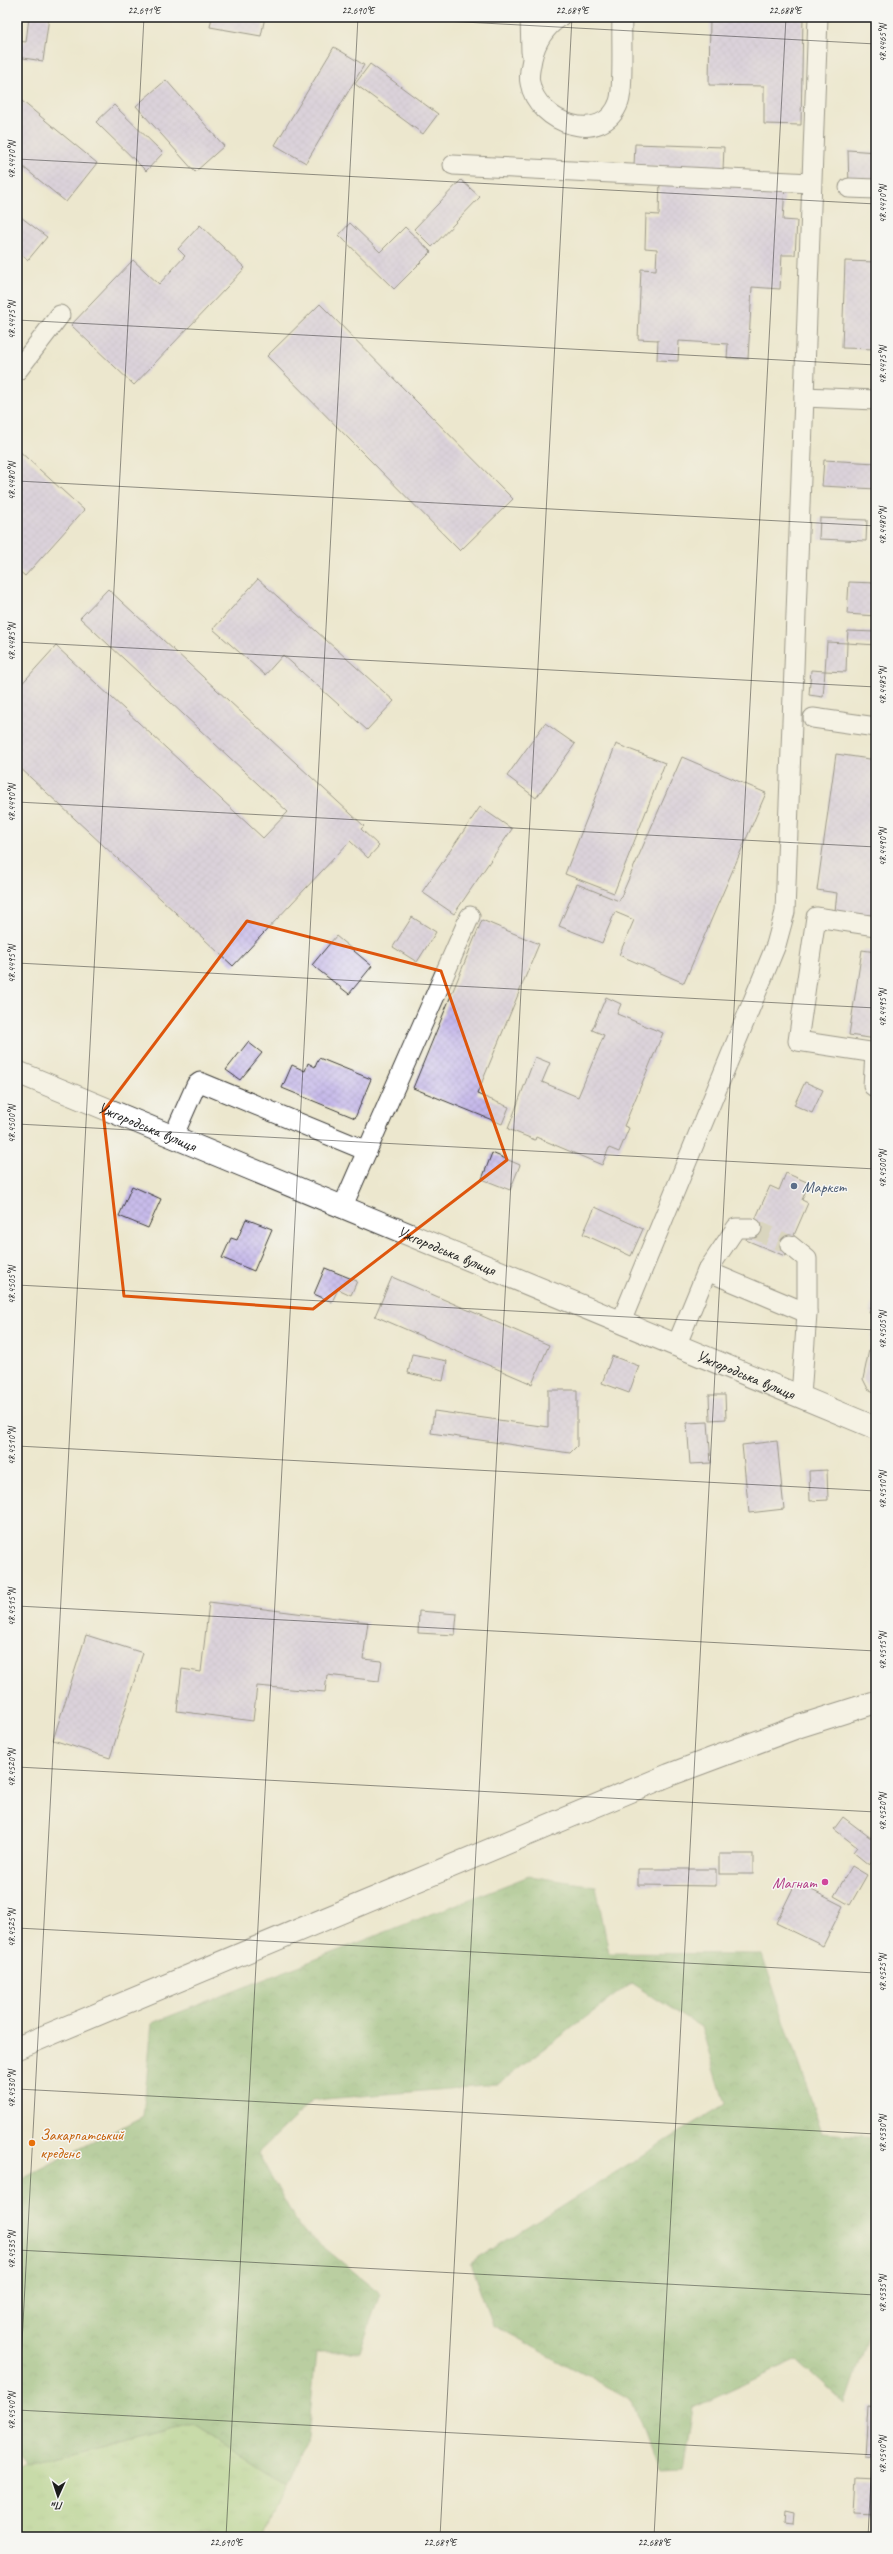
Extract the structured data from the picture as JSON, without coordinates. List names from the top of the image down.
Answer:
{
  "streets": {
    "main road": ["Ужгородська вулиця"]
  },
  "places": ["Маркет", "Магнат", "Закарпатський креденс"],
  "north": "bottom",
  "coordinates": [
    "22.691°E",
    "22.690°E",
    "22.689°E",
    "22.688°E",
    "48.4465°N",
    "48.4470°N",
    "48.4475°N",
    "48.4480°N",
    "48.4485°N",
    "48.4490°N",
    "48.4495°N",
    "48.4500°N",
    "48.4505°N",
    "48.4510°N",
    "48.4515°N",
    "48.4520°N",
    "48.4525°N",
    "48.4530°N",
    "48.4535°N",
    "48.4540°N"
  ]
}
